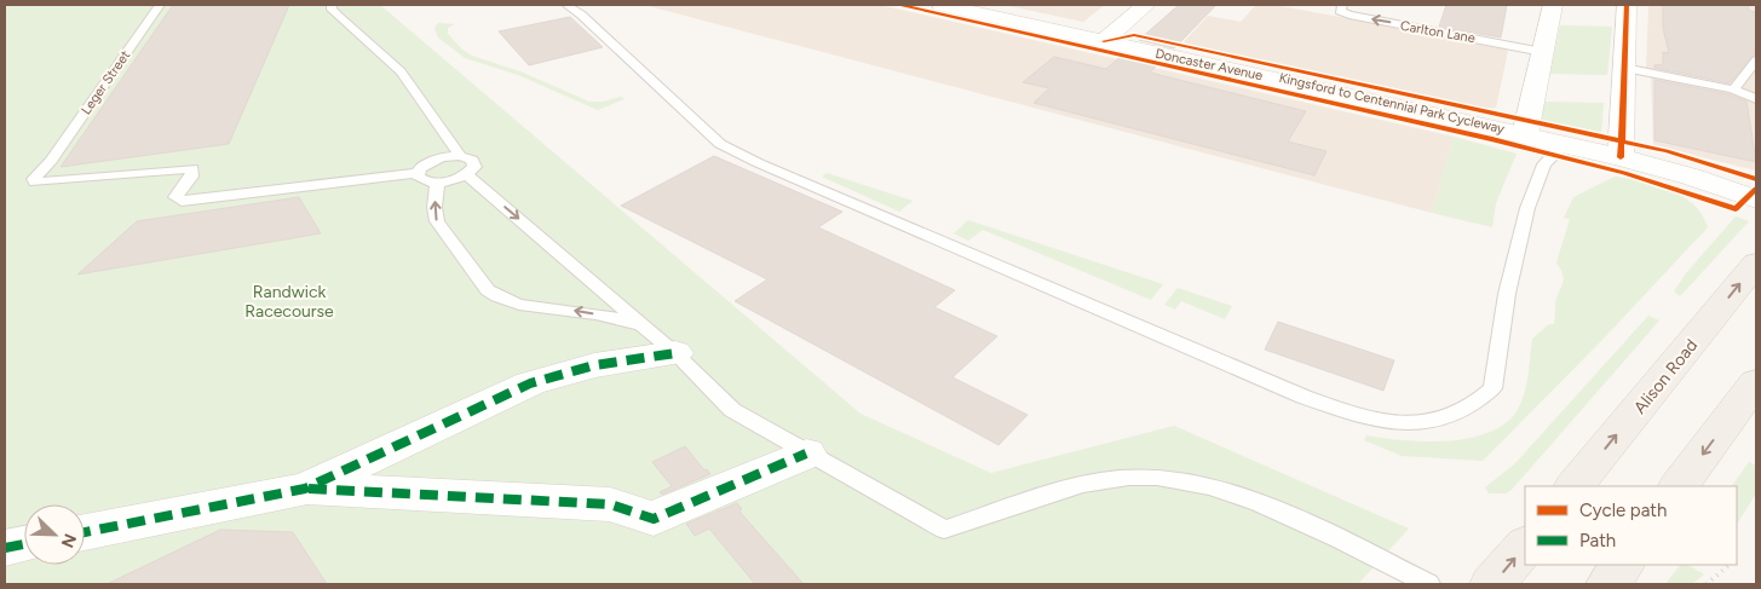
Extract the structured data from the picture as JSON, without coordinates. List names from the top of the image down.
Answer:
{
  "streets": {
    "main road": ["Alison Road"],
    "street": ["Doncaster Avenue"],
    "lane": ["Carlton Lane", "Leger Street"],
    "cycle path": ["Kingsford to Centennial Park Cycleway"]
  },
  "one_way": ["Carlton Lane"],
  "parks": ["Randwick Racecourse"],
  "legend": ["Cycle path", "Path"],
  "north": "bottom right"
}
